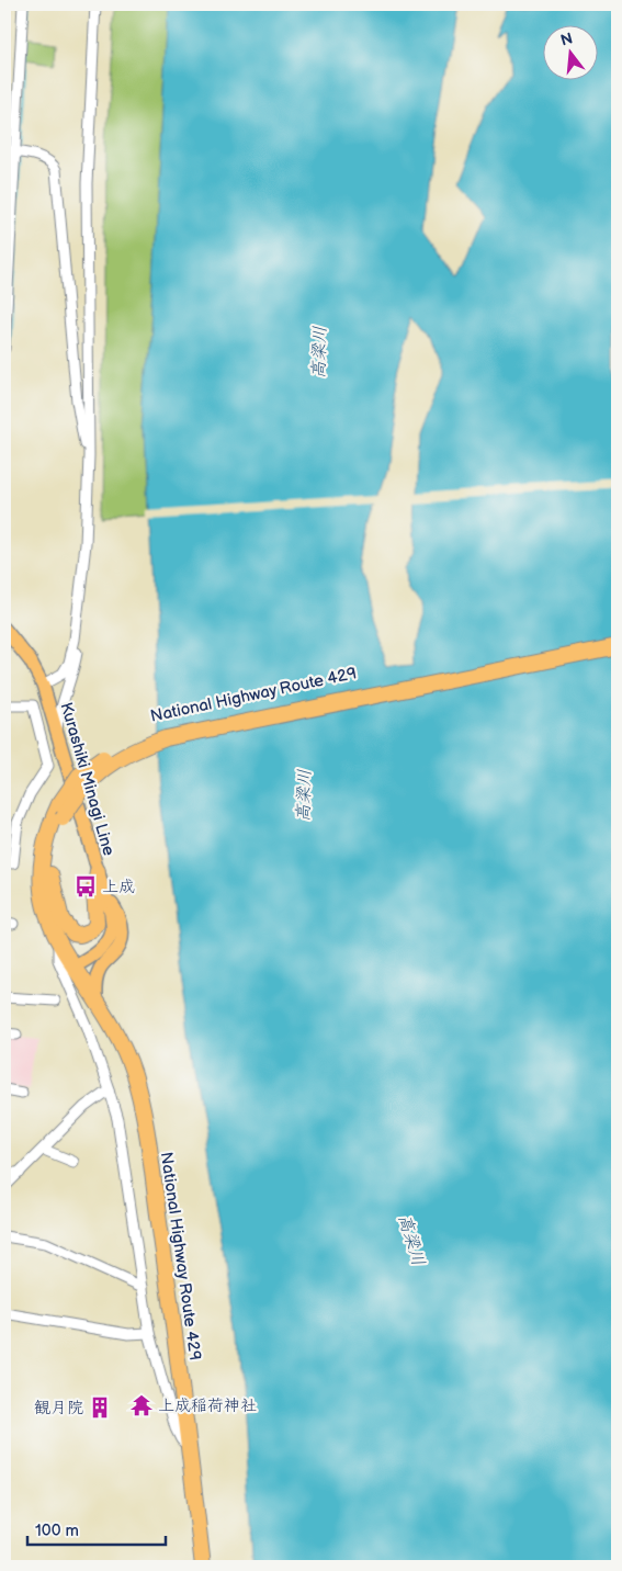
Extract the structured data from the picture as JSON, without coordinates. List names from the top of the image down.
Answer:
{
  "streets": {
    "highway": ["National Highway Route 429"],
    "main road": ["Kurashiki Minagi Line"]
  },
  "crossings": [
    ["National Highway Route 429", "Kurashiki Minagi Line"]
  ],
  "water": ["高梁川"],
  "places": {
    "bus stop": ["上成"],
    "temple": ["上成稲荷神社"],
    "building": ["観月院"]
  },
  "scale_bar": "100 m",
  "north": "top"
}
